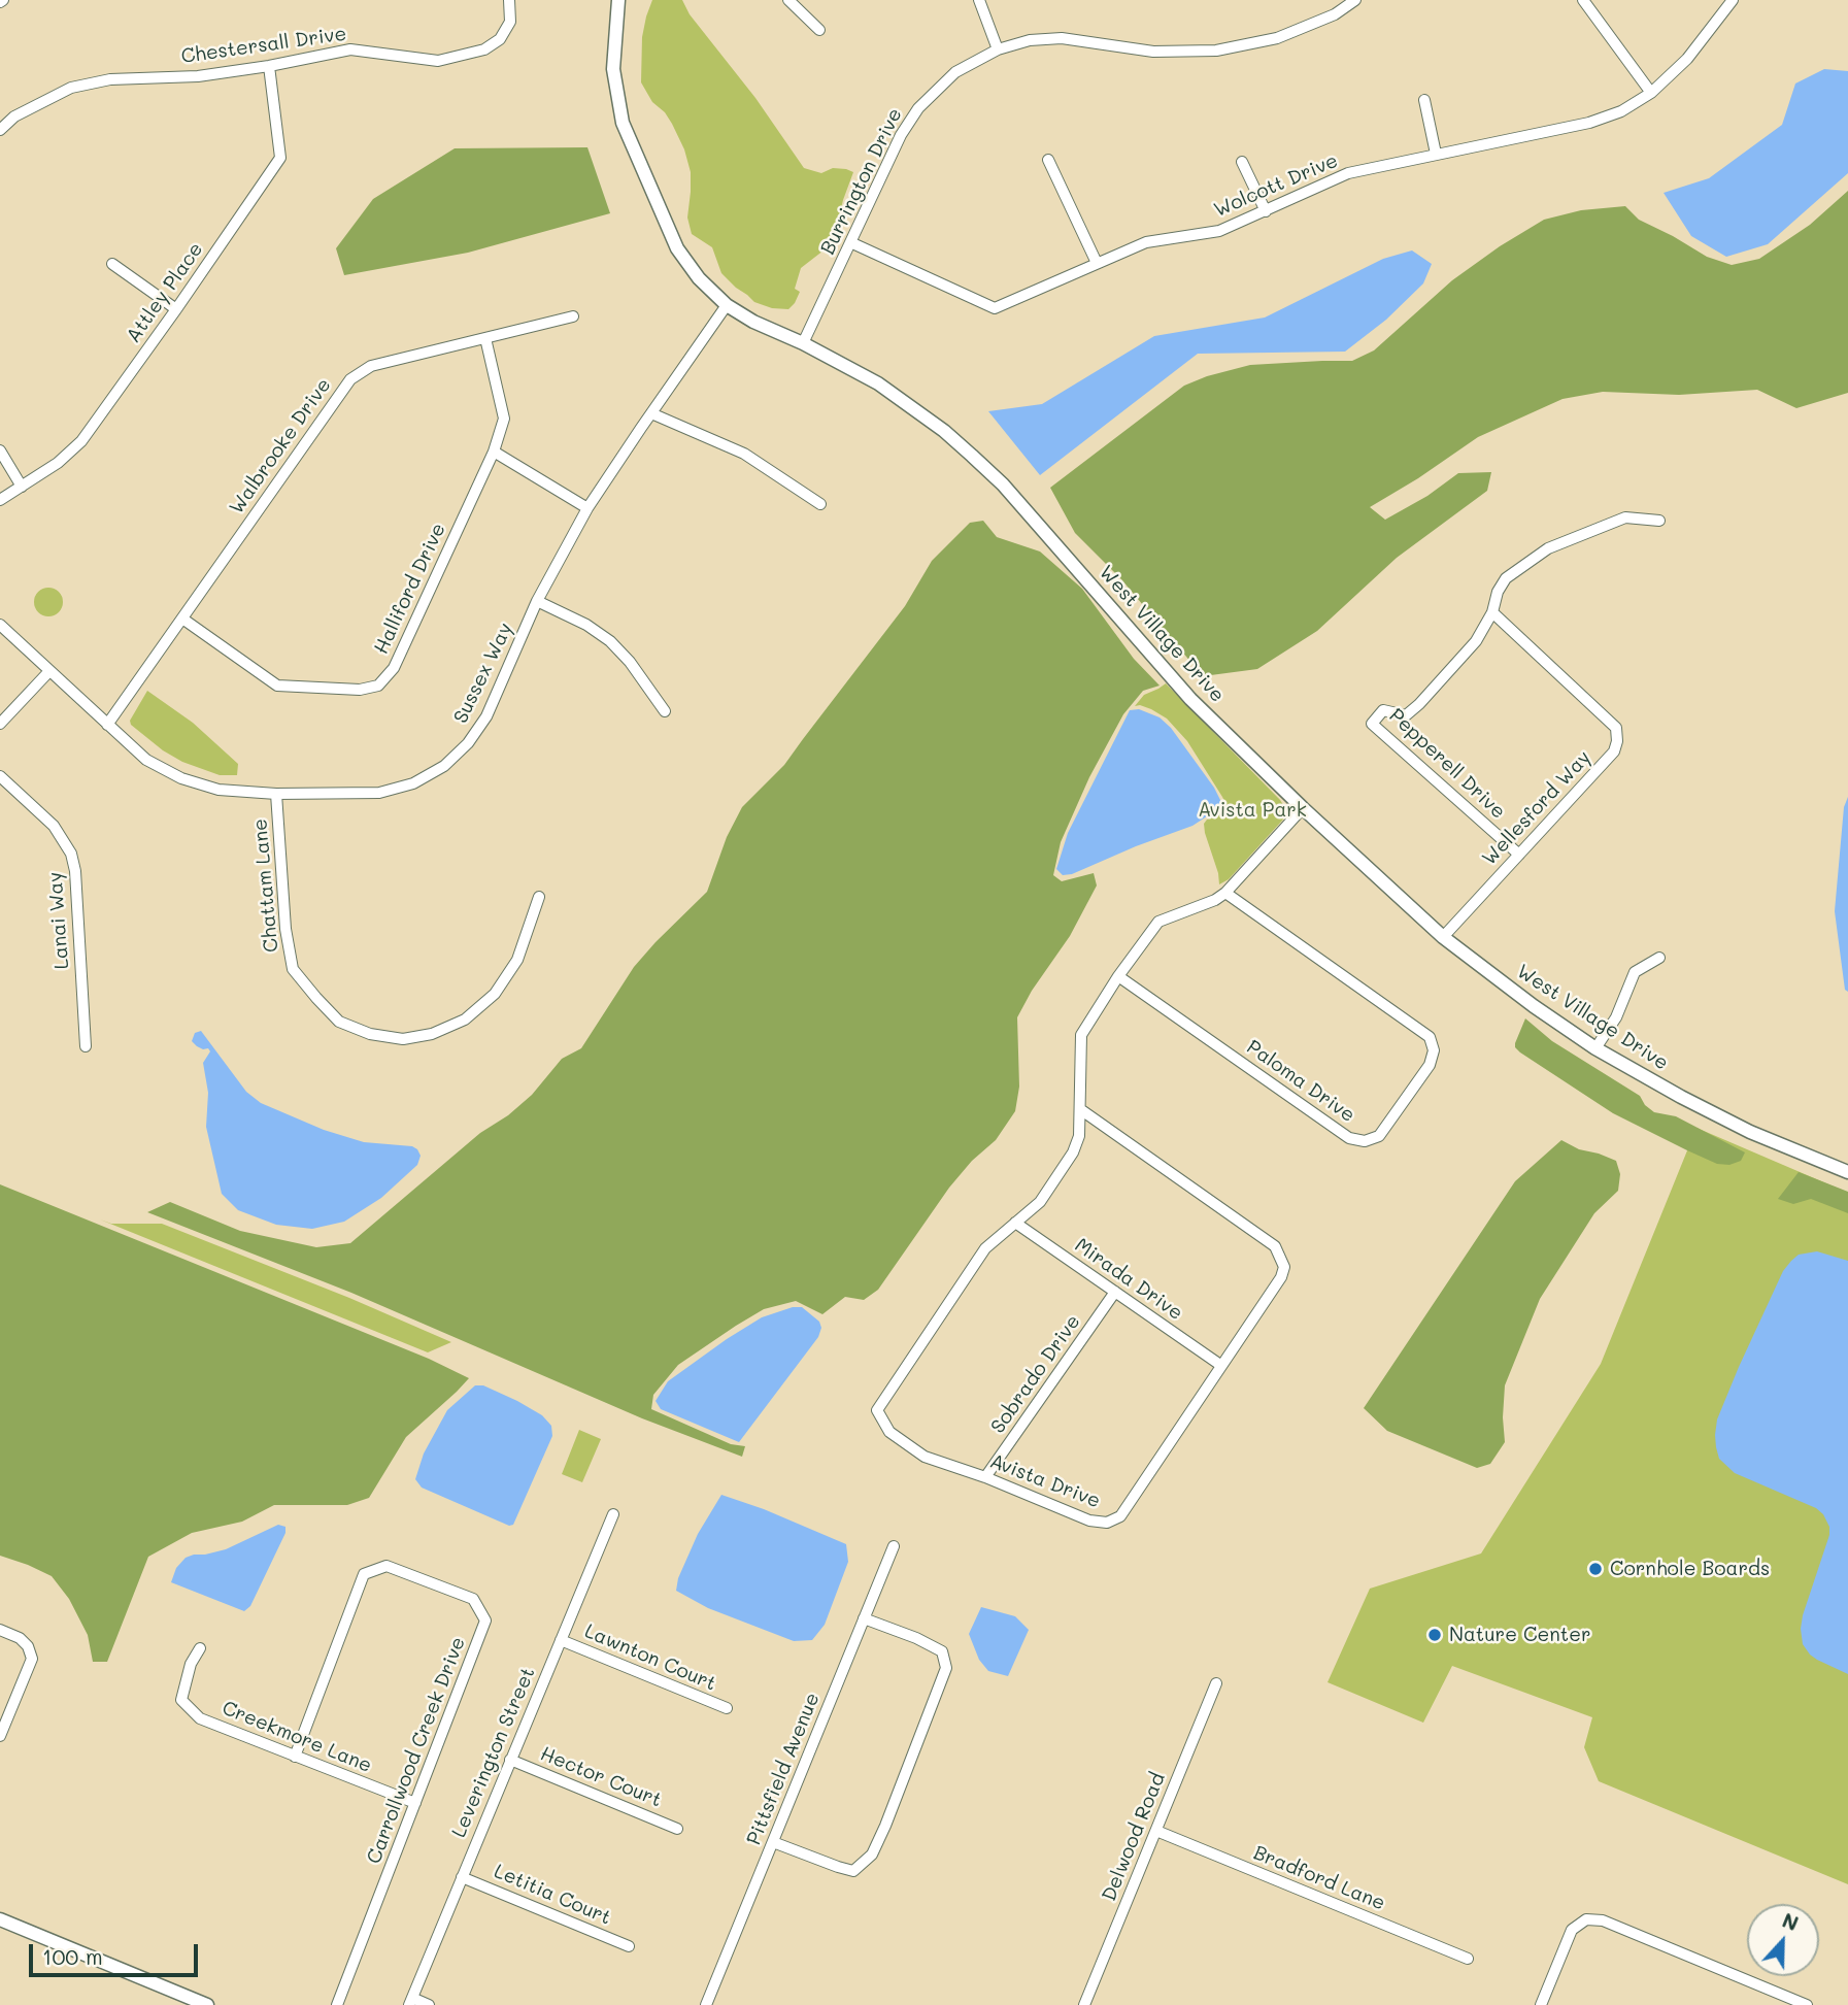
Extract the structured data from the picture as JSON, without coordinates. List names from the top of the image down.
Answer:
{
  "streets": {
    "street": [
      "Chestersall Drive",
      "Burrington Drive",
      "Wolcott Drive",
      "Attley Place",
      "Walbrooke Drive",
      "Halliford Drive",
      "West Village Drive",
      "Sussex Way",
      "Pepperell Drive",
      "Wellesford Way",
      "Chattam Lane",
      "Lanai Way",
      "Paloma Drive",
      "Mirada Drive",
      "Sobrado Drive",
      "Avista Drive",
      "Lawnton Court",
      "Creekmore Lane",
      "Carrollwood Creek Drive",
      "Leverington Street",
      "Pittsfield Avenue",
      "Hector Court",
      "Delwood Road",
      "Bradford Lane",
      "Letitia Court"
    ]
  },
  "crossings": [
    ["Chestersall Drive", "Attley Place"],
    ["Burrington Drive", "Wolcott Drive"],
    ["Burrington Drive", "West Village Drive"],
    ["Walbrooke Drive", "Halliford Drive"],
    ["Walbrooke Drive", "Sussex Way"],
    ["West Village Drive", "Sussex Way"],
    ["West Village Drive", "Wellesford Way"],
    ["West Village Drive", "Avista Drive"],
    ["Sussex Way", "Chattam Lane"],
    ["Pepperell Drive", "Wellesford Way"],
    ["Paloma Drive", "Avista Drive"],
    ["Mirada Drive", "Sobrado Drive"],
    ["Mirada Drive", "Avista Drive"],
    ["Sobrado Drive", "Avista Drive"],
    ["Lawnton Court", "Leverington Street"],
    ["Creekmore Lane", "Carrollwood Creek Drive"],
    ["Leverington Street", "Hector Court"],
    ["Leverington Street", "Letitia Court"],
    ["Delwood Road", "Bradford Lane"]
  ],
  "parks": ["Avista Park"],
  "places": ["Cornhole Boards", "Nature Center"],
  "scale_bar": "100 m",
  "north": "top"
}
